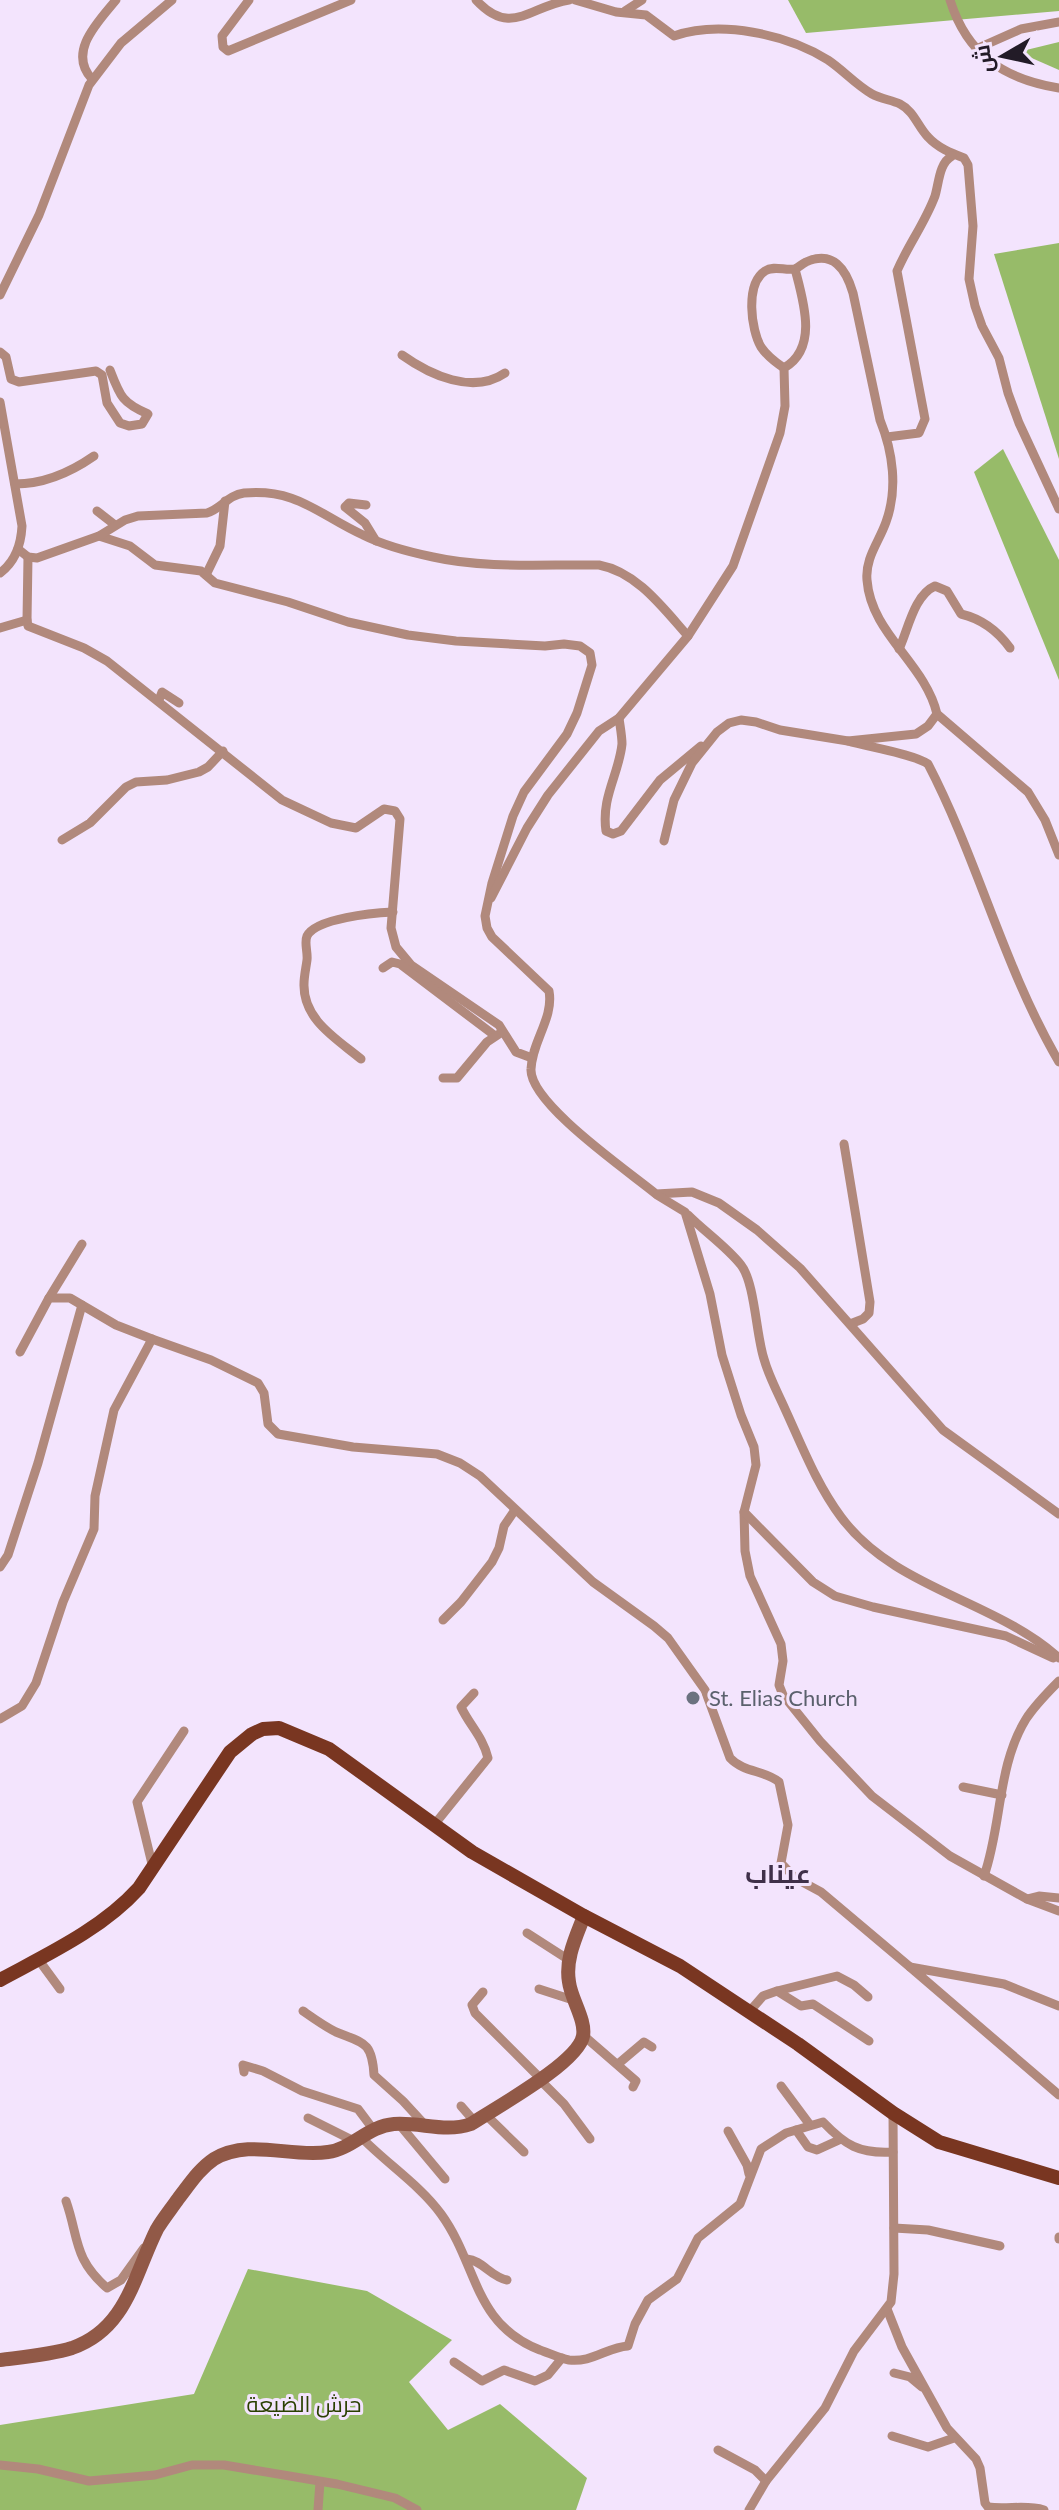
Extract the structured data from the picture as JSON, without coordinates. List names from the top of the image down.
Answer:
{
  "districts": ["عيناب"],
  "parks": ["حرش الضيعة"],
  "places": ["St. Elias Church"],
  "north": "left"
}
